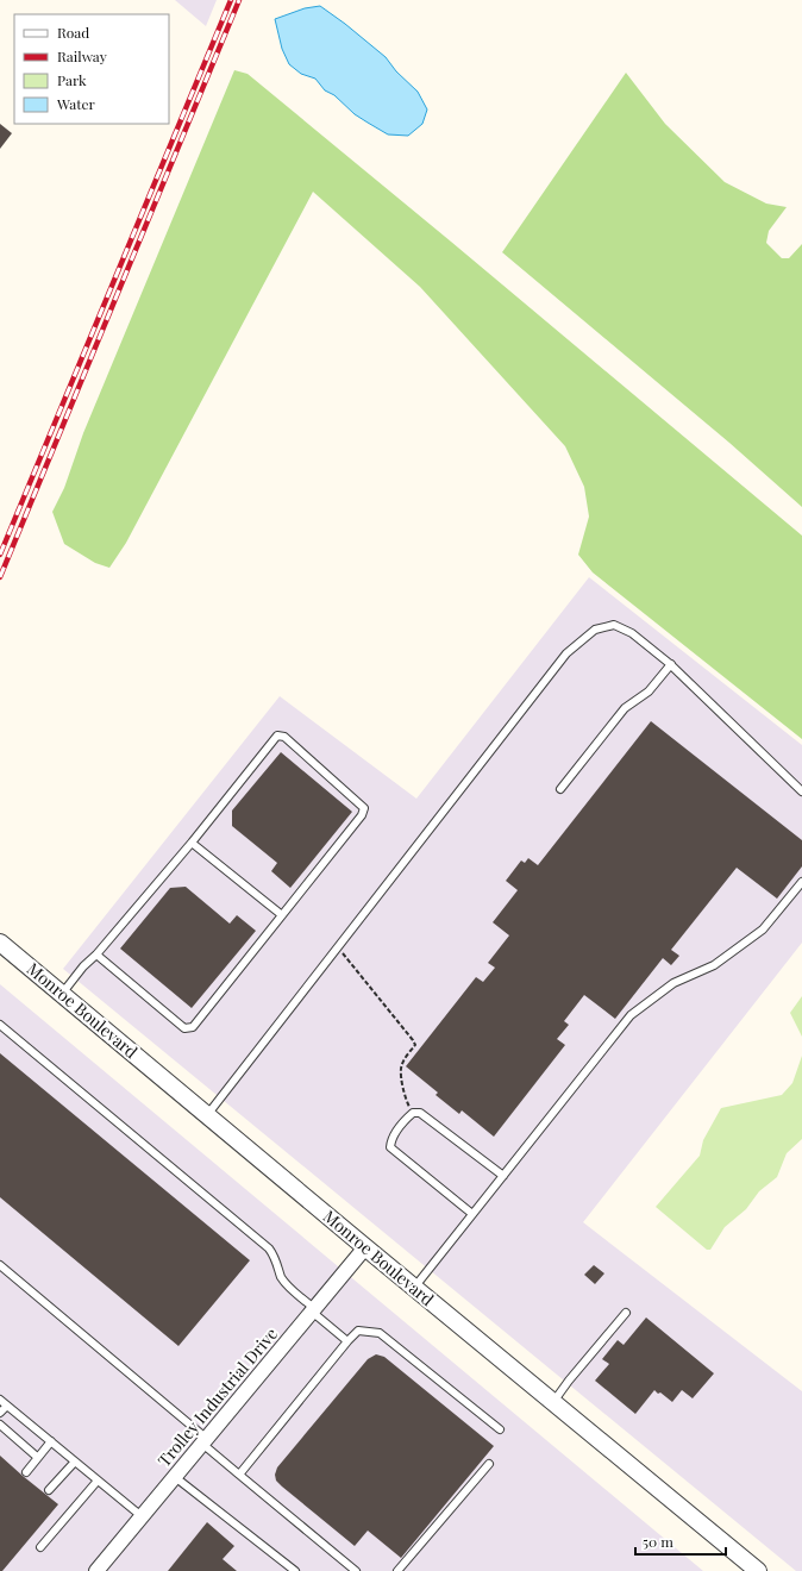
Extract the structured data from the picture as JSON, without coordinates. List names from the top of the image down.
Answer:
{
  "streets": {
    "street": ["Monroe Boulevard", "Trolley Industrial Drive"]
  },
  "crossings": [
    ["Monroe Boulevard", "Trolley Industrial Drive"]
  ],
  "legend": [
    "Road",
    "Railway",
    "Park",
    "Water"
  ],
  "scale_bar": "50 m"
}
